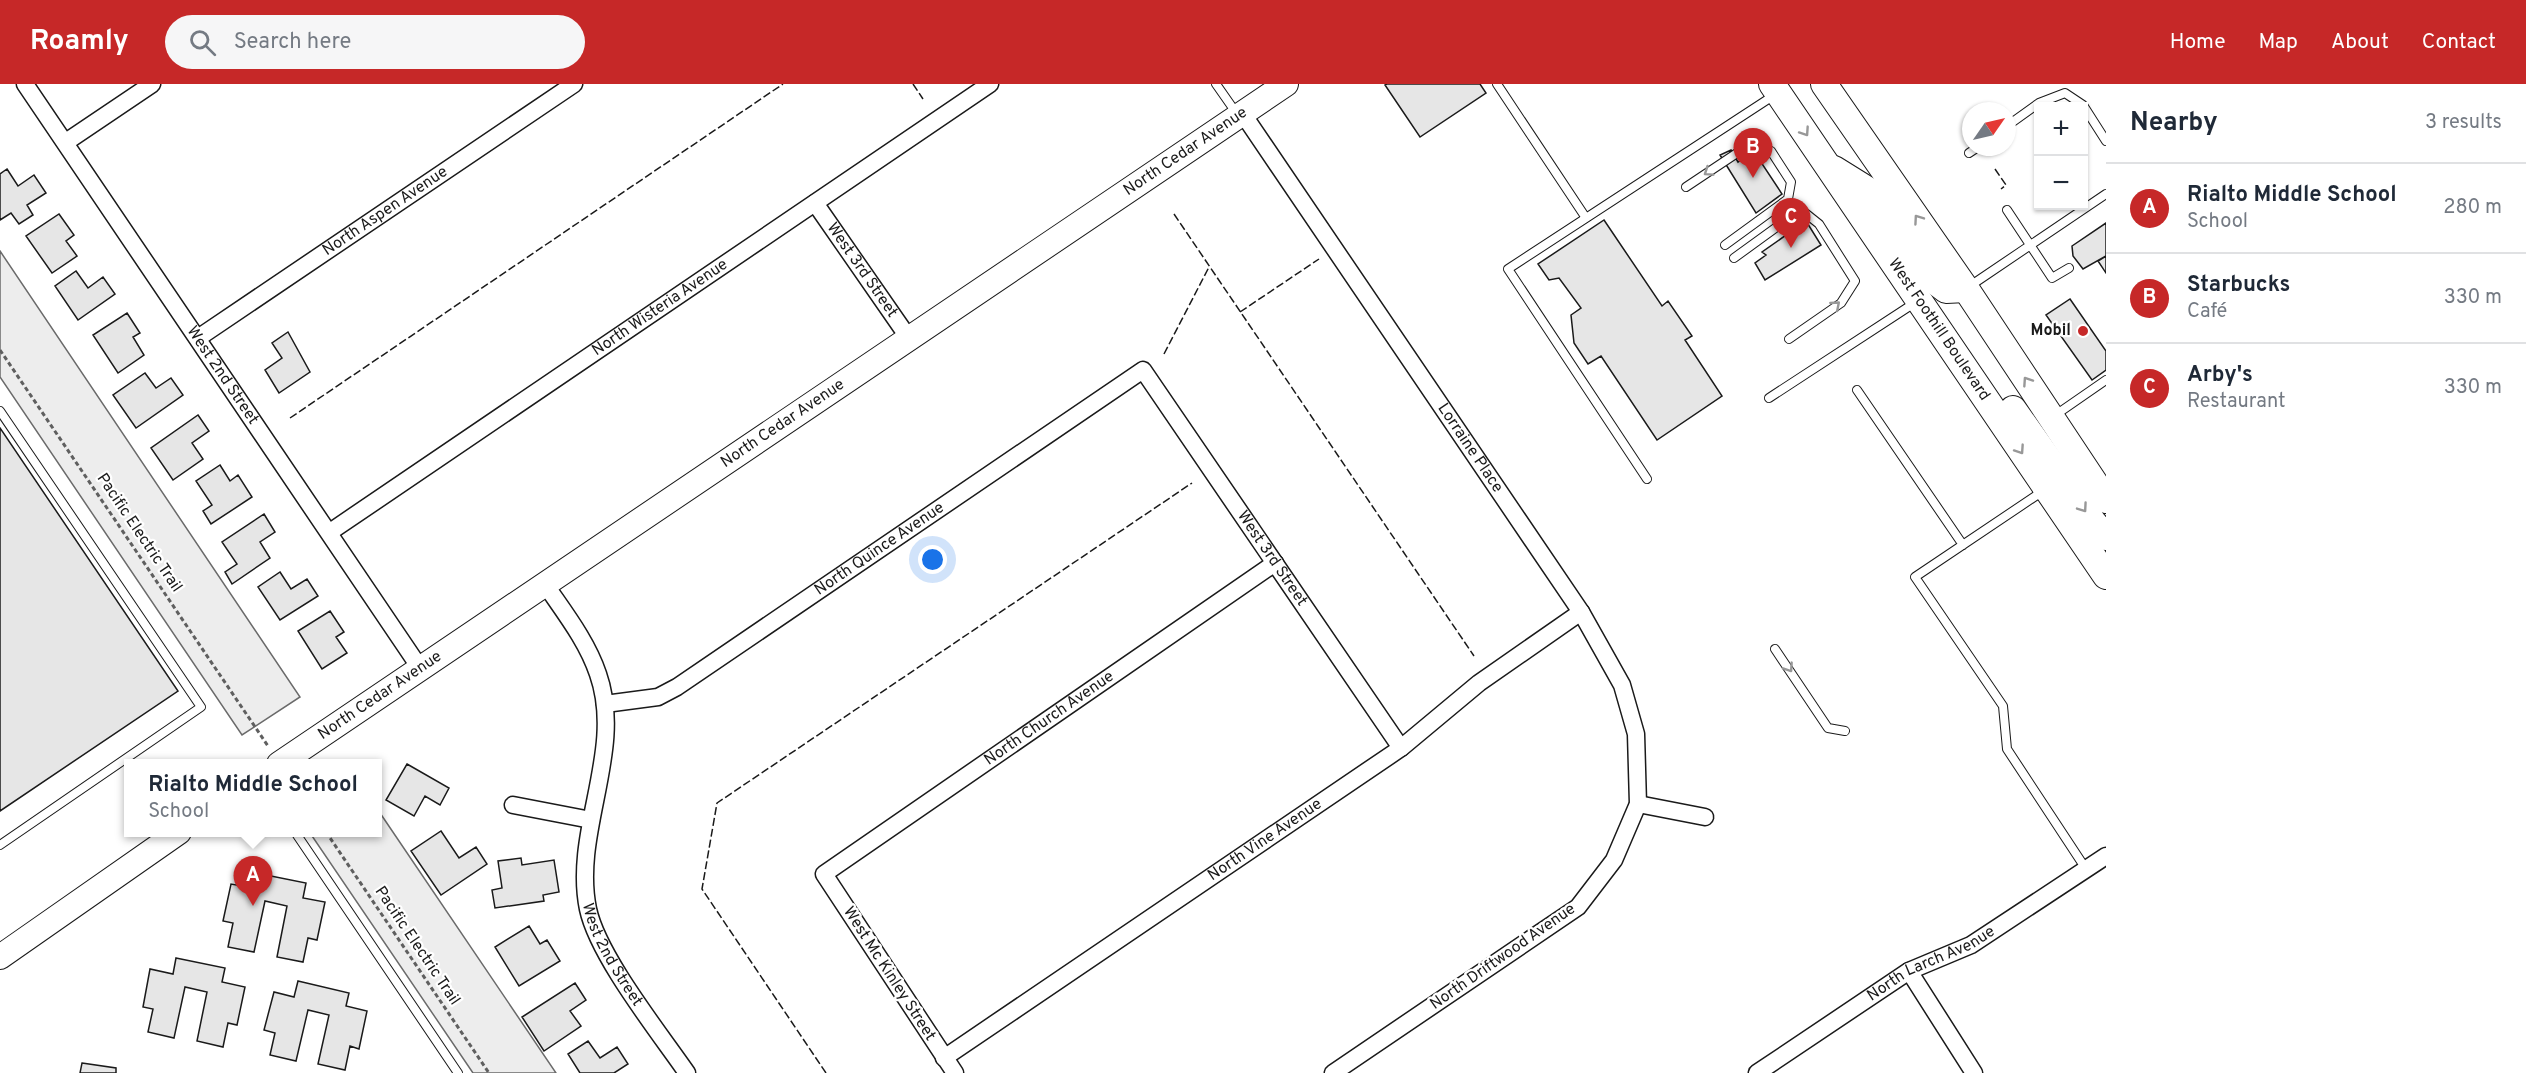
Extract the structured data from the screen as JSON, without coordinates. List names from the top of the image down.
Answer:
{
  "streets": {
    "main road": ["North Cedar Avenue", "West Foothill Boulevard"],
    "street": [
      "North Aspen Avenue",
      "West 3rd Street",
      "North Wisteria Avenue",
      "West 2nd Street",
      "Lorraine Place",
      "North Quince Avenue",
      "North Church Avenue",
      "North Vine Avenue",
      "North Driftwood Avenue",
      "North Larch Avenue",
      "West Mc Kinley Street"
    ],
    "path": ["Pacific Electric Trail"]
  },
  "crossings": [
    ["North Cedar Avenue", "West 3rd Street"],
    ["North Cedar Avenue", "West 2nd Street"],
    ["North Cedar Avenue", "Lorraine Place"],
    ["North Aspen Avenue", "West 2nd Street"],
    ["West 3rd Street", "North Wisteria Avenue"],
    ["West 3rd Street", "North Quince Avenue"],
    ["West 3rd Street", "North Church Avenue"],
    ["West 3rd Street", "North Vine Avenue"],
    ["North Wisteria Avenue", "West 2nd Street"],
    ["West 2nd Street", "North Quince Avenue"],
    ["Lorraine Place", "North Vine Avenue"],
    ["Lorraine Place", "North Driftwood Avenue"],
    ["North Church Avenue", "West Mc Kinley Street"],
    ["North Vine Avenue", "West Mc Kinley Street"]
  ],
  "places": ["Mobil"],
  "north": "top right",
  "page": {
    "header": "Roamly",
    "search": "Search here",
    "nav": [
      "Home",
      "Map",
      "About",
      "Contact"
    ],
    "heading": ["Nearby", "3 results"],
    "map_buttons": ["+", "−"],
    "pins": ["B", "C", "A"],
    "list": [
      {
        "mark": "A",
        "name": "Rialto Middle School",
        "note": "School",
        "value": "280 m"
      },
      {
        "mark": "B",
        "name": "Starbucks",
        "note": "Café",
        "value": "330 m"
      },
      {
        "mark": "C",
        "name": "Arby's",
        "note": "Restaurant",
        "value": "330 m"
      }
    ],
    "popup": ["Rialto Middle School", "School"]
  }
}
